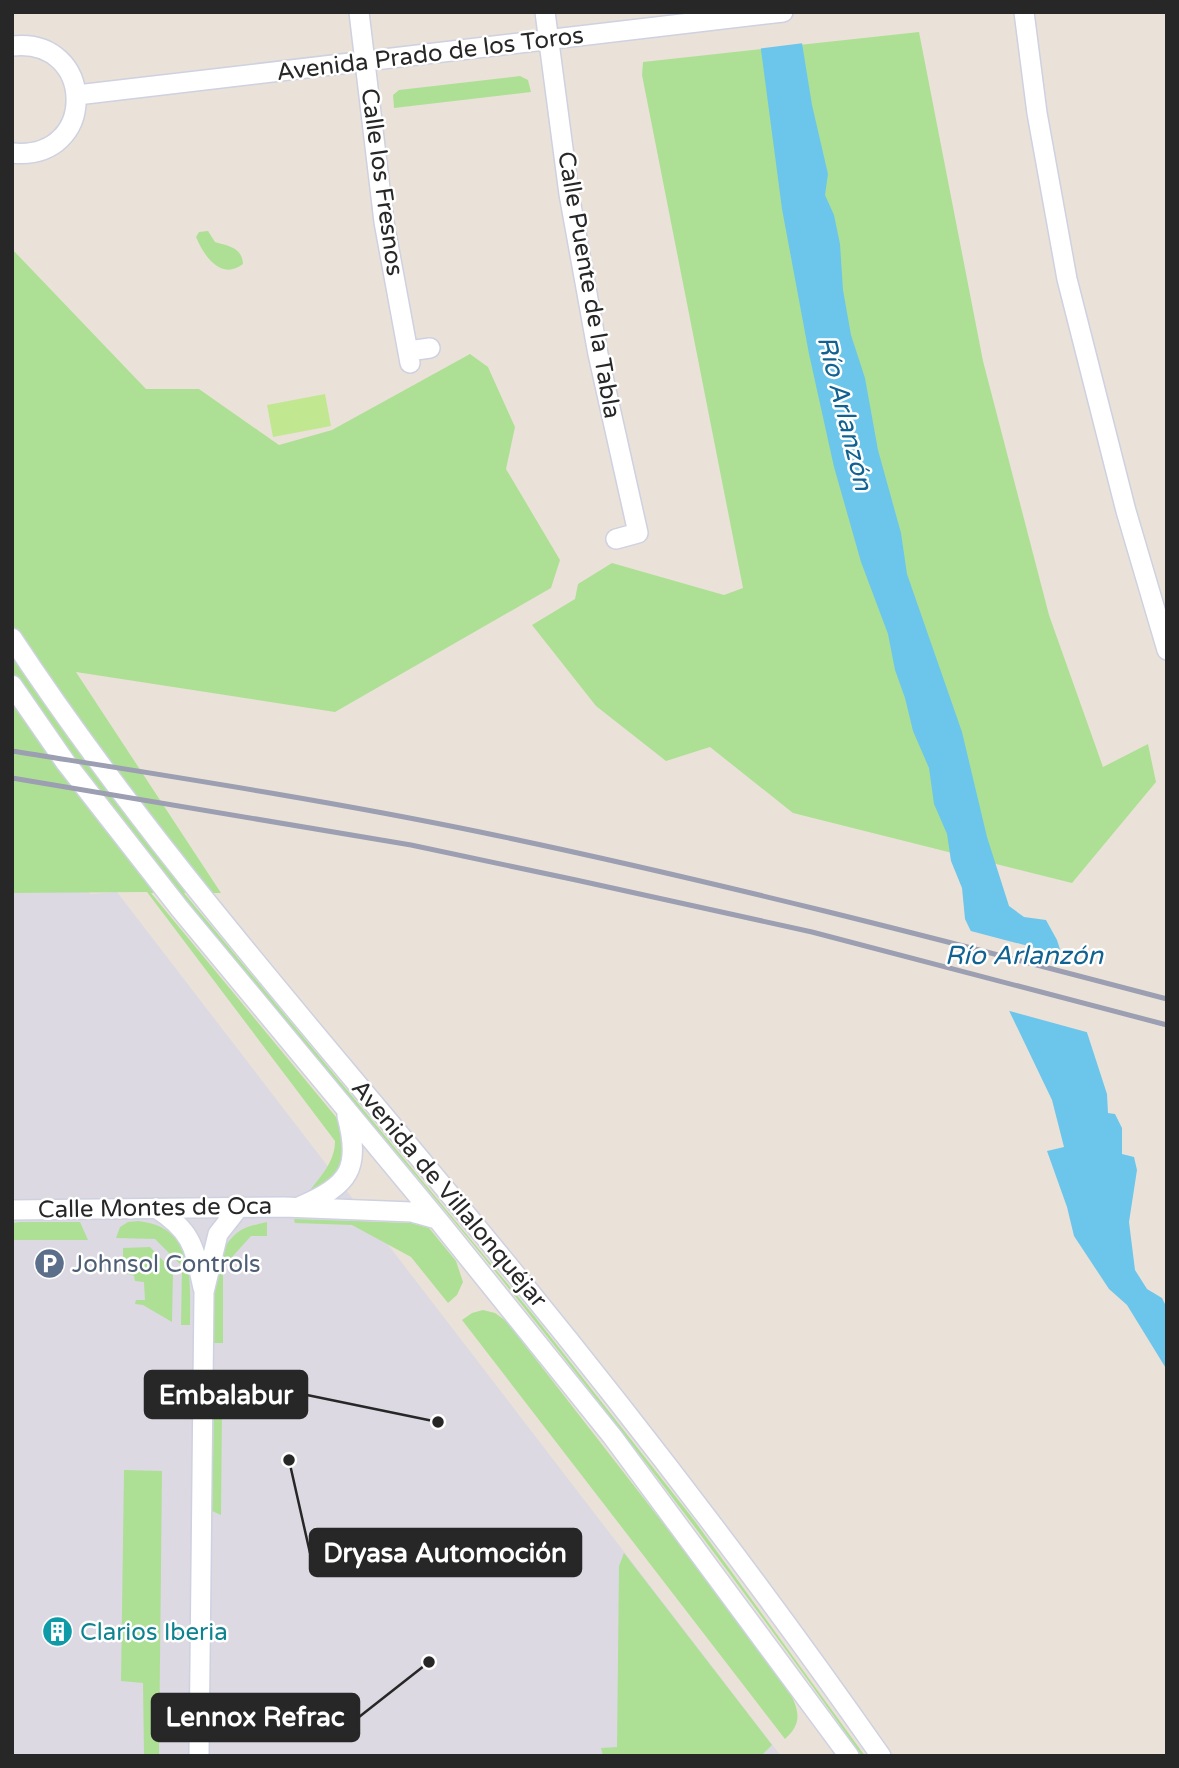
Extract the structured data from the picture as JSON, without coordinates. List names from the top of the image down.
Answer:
{
  "streets": {
    "street": [
      "Avenida Prado de los Toros",
      "Calle los Fresnos",
      "Calle Puente de la Tabla",
      "Avenida de Villalonquéjar",
      "Calle Montes de Oca"
    ]
  },
  "crossings": [
    ["Avenida Prado de los Toros", "Calle los Fresnos"],
    ["Avenida Prado de los Toros", "Calle Puente de la Tabla"],
    ["Avenida de Villalonquéjar", "Calle Montes de Oca"]
  ],
  "water": ["Río Arlanzón"],
  "places": {
    "parking": ["Johnsol Controls"],
    "other": ["Embalabur", "Dryasa Automoción", "Lennox Refrac"],
    "building": ["Clarios Iberia"]
  }
}
